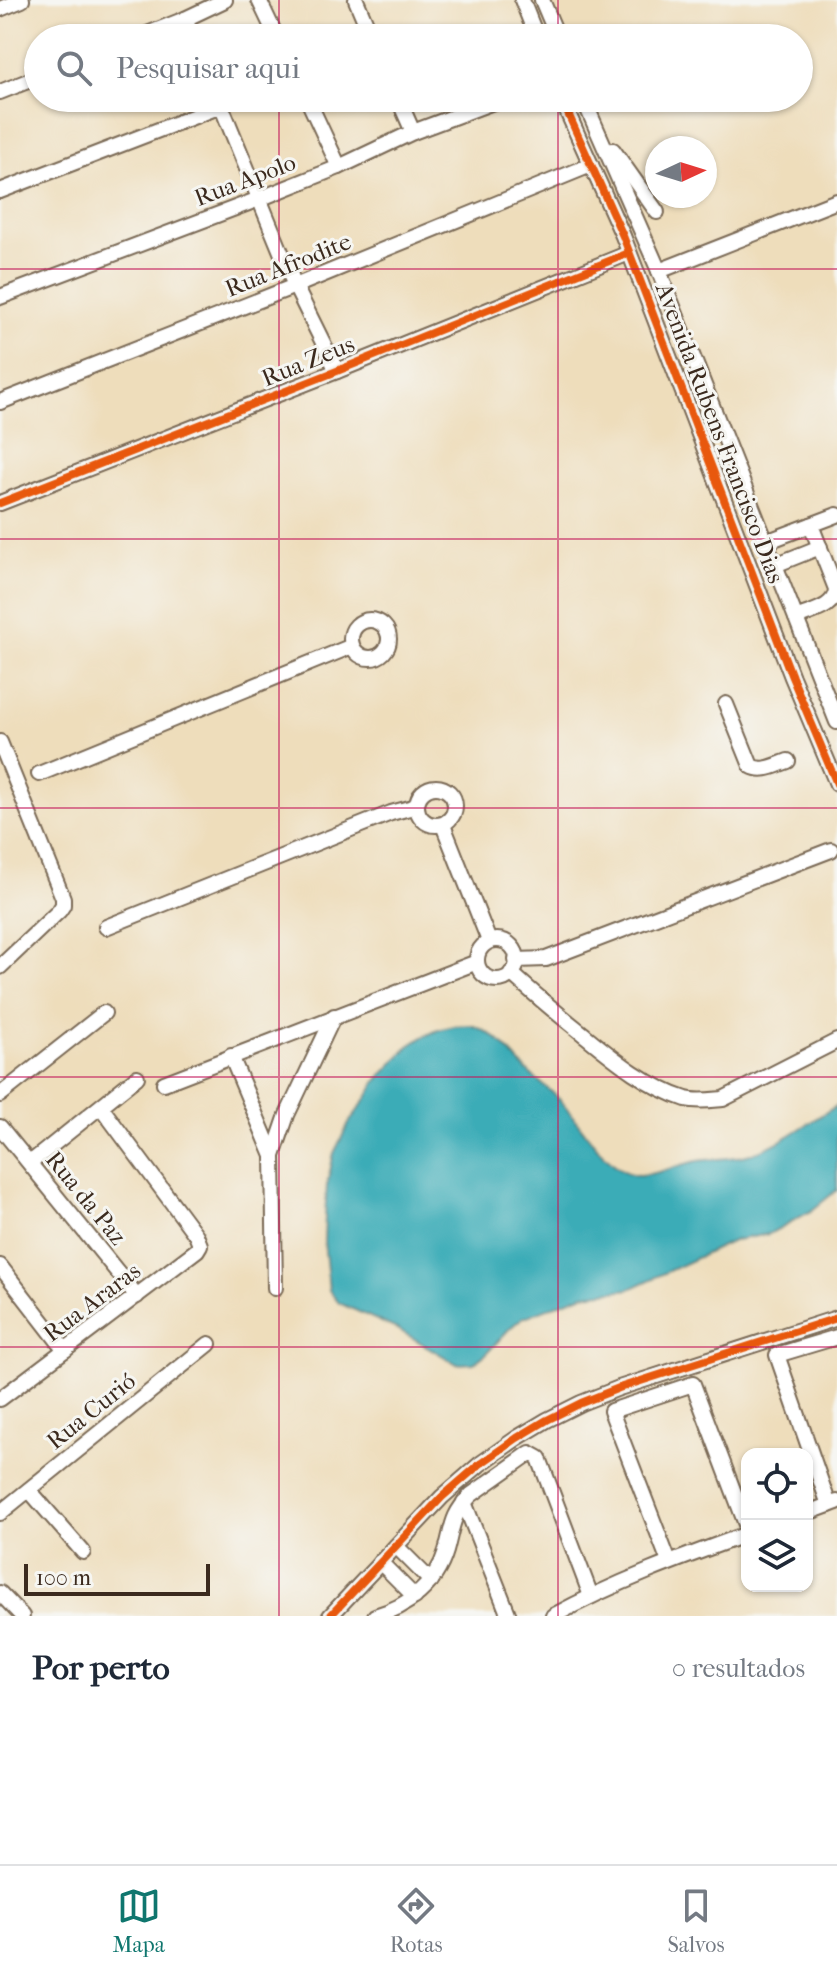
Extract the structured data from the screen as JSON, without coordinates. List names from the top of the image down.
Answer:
{
  "streets": {
    "street": [
      "Rua Apolo",
      "Rua Afrodite",
      "Rua Zeus",
      "Avenida Rubens Francisco Dias",
      "Rua da Paz",
      "Rua Araras",
      "Rua Curió"
    ]
  },
  "crossings": [
    ["Rua Afrodite", "Avenida Rubens Francisco Dias"],
    ["Rua Zeus", "Avenida Rubens Francisco Dias"],
    ["Rua da Paz", "Rua Araras"]
  ],
  "scale_bar": "100 m",
  "north": "right",
  "page": {
    "search": "Pesquisar aqui",
    "scale": "100 m",
    "heading": ["Por perto", "0 resultados"],
    "nav": ["Mapa", "Rotas", "Salvos"]
  }
}
